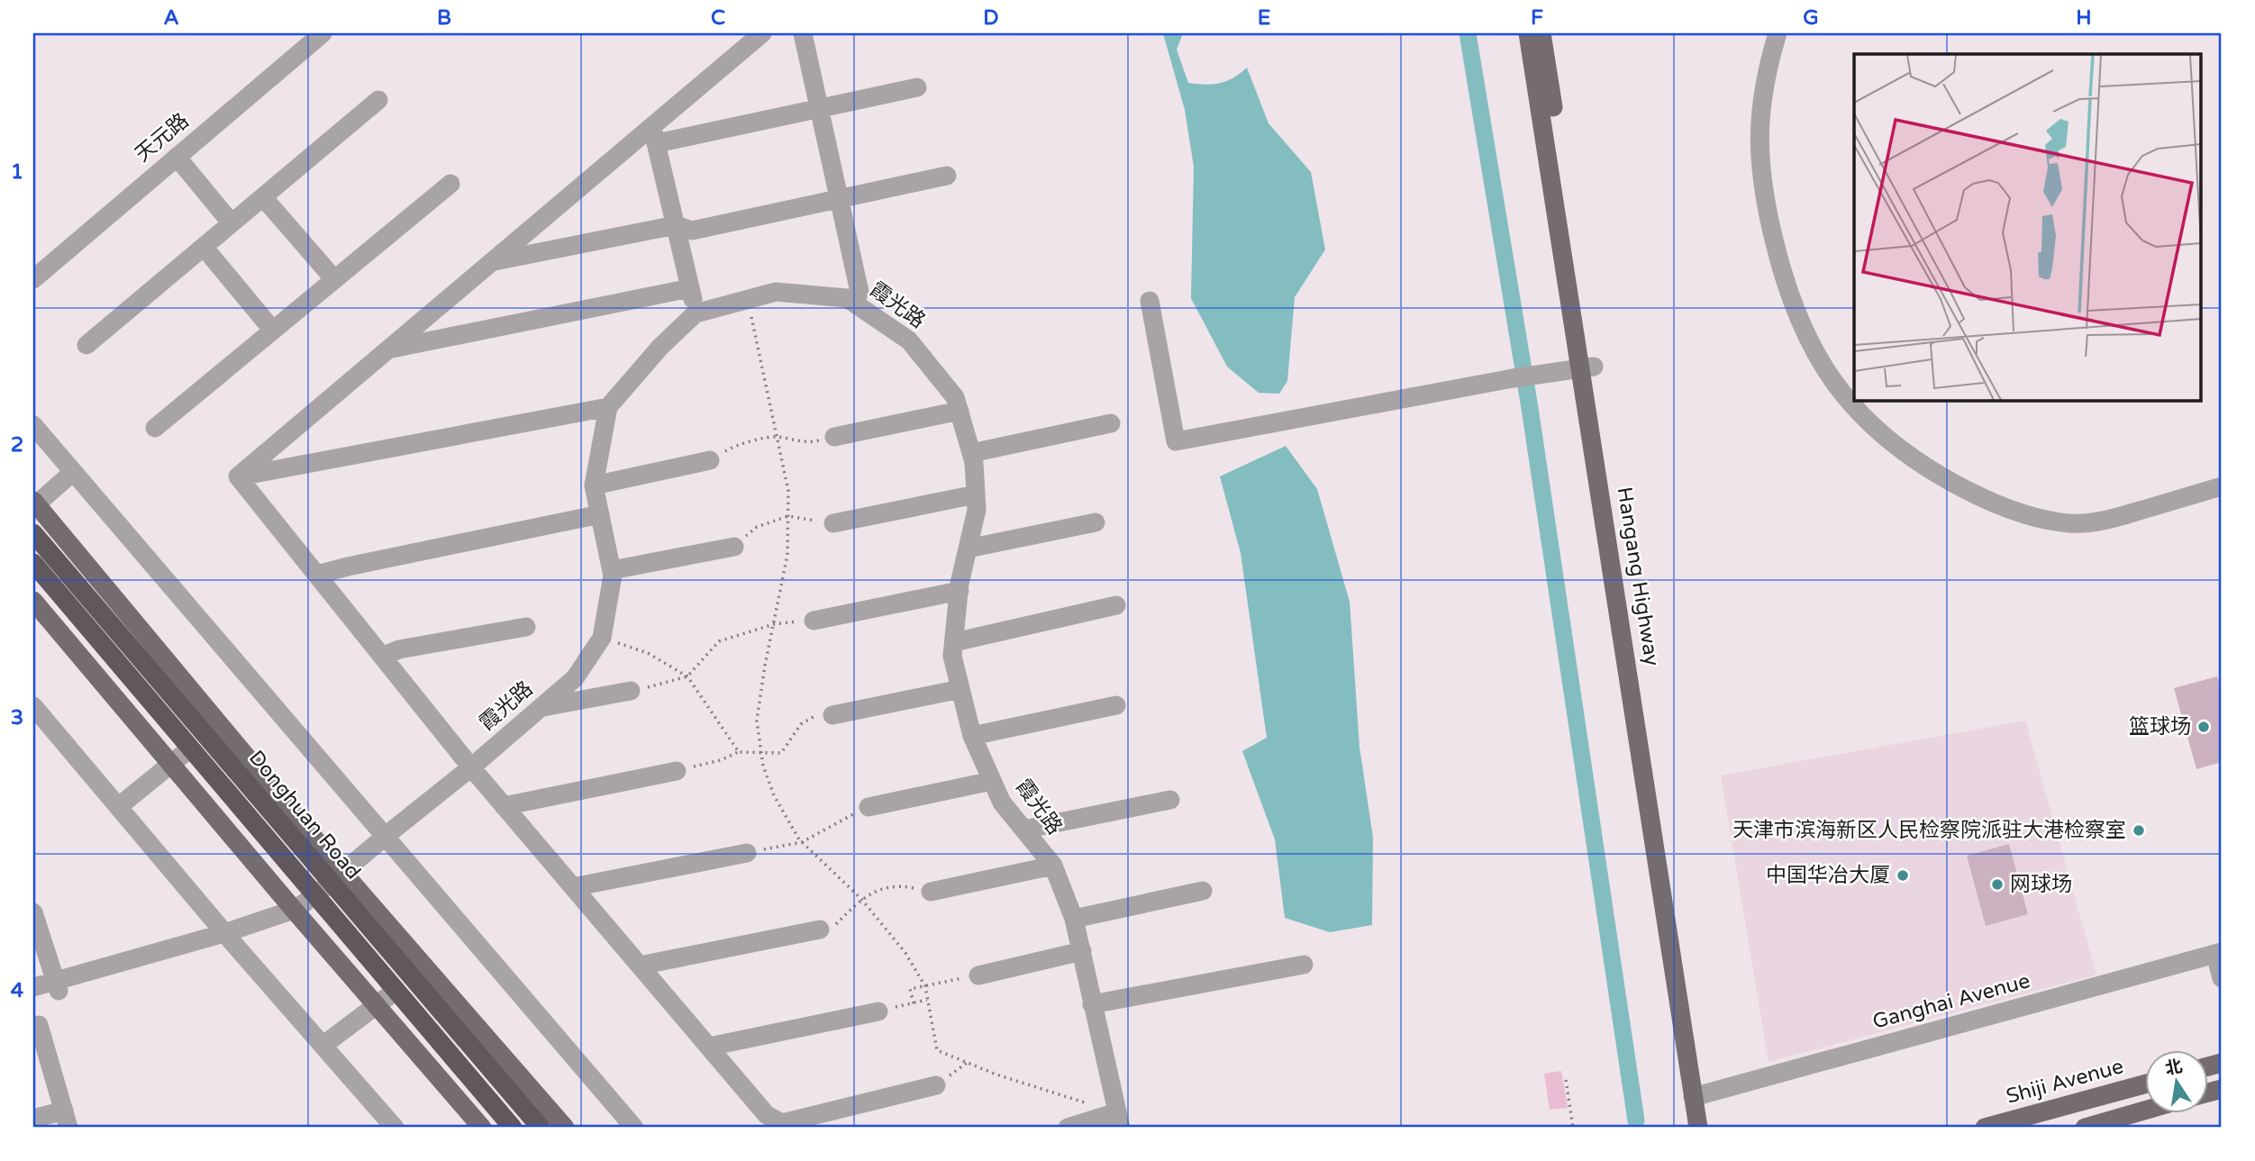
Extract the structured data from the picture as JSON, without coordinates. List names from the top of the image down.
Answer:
{
  "streets": {
    "highway": ["Donghuan Road"],
    "main road": ["Hangang Highway", "Shiji Avenue"],
    "street": ["天元路", "霞光路", "Ganghai Avenue"]
  },
  "crossings": [
    ["霞光路", "Donghuan Road"],
    ["Hangang Highway", "Ganghai Avenue"]
  ],
  "places": [
    "篮球场",
    "天津市滨海新区人民检察院派驻大港检察室",
    "中国华冶大厦",
    "网球场"
  ],
  "north": "top",
  "grid": {
    "columns": [
      "A",
      "B",
      "C",
      "D",
      "E",
      "F",
      "G",
      "H"
    ],
    "rows": [
      "1",
      "2",
      "3",
      "4"
    ]
  }
}
